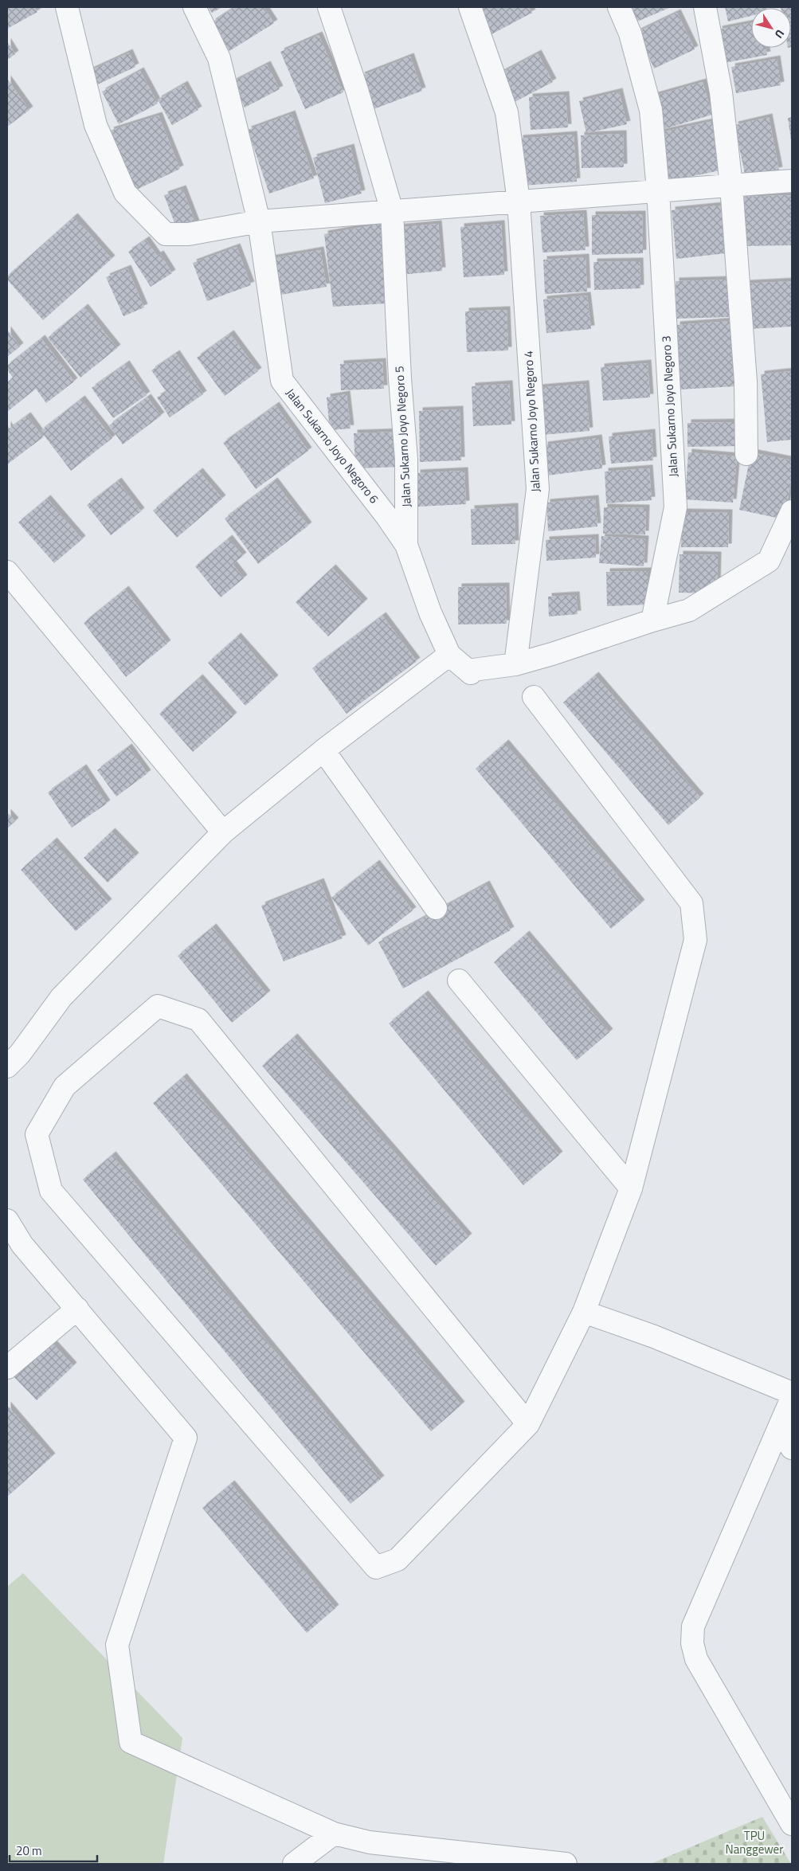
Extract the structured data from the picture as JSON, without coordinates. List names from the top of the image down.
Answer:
{
  "streets": {
    "street": [
      "Jalan Sukarno Joyo Negoro 3",
      "Jalan Sukarno Joyo Negoro 4",
      "Jalan Sukarno Joyo Negoro 5",
      "Jalan Sukarno Joyo Negoro 6"
    ]
  },
  "crossings": [
    ["Jalan Sukarno Joyo Negoro 5", "Jalan Sukarno Joyo Negoro 6"]
  ],
  "parks": ["TPU Nanggewer"],
  "scale_bar": "20 m",
  "north": "bottom right"
}
